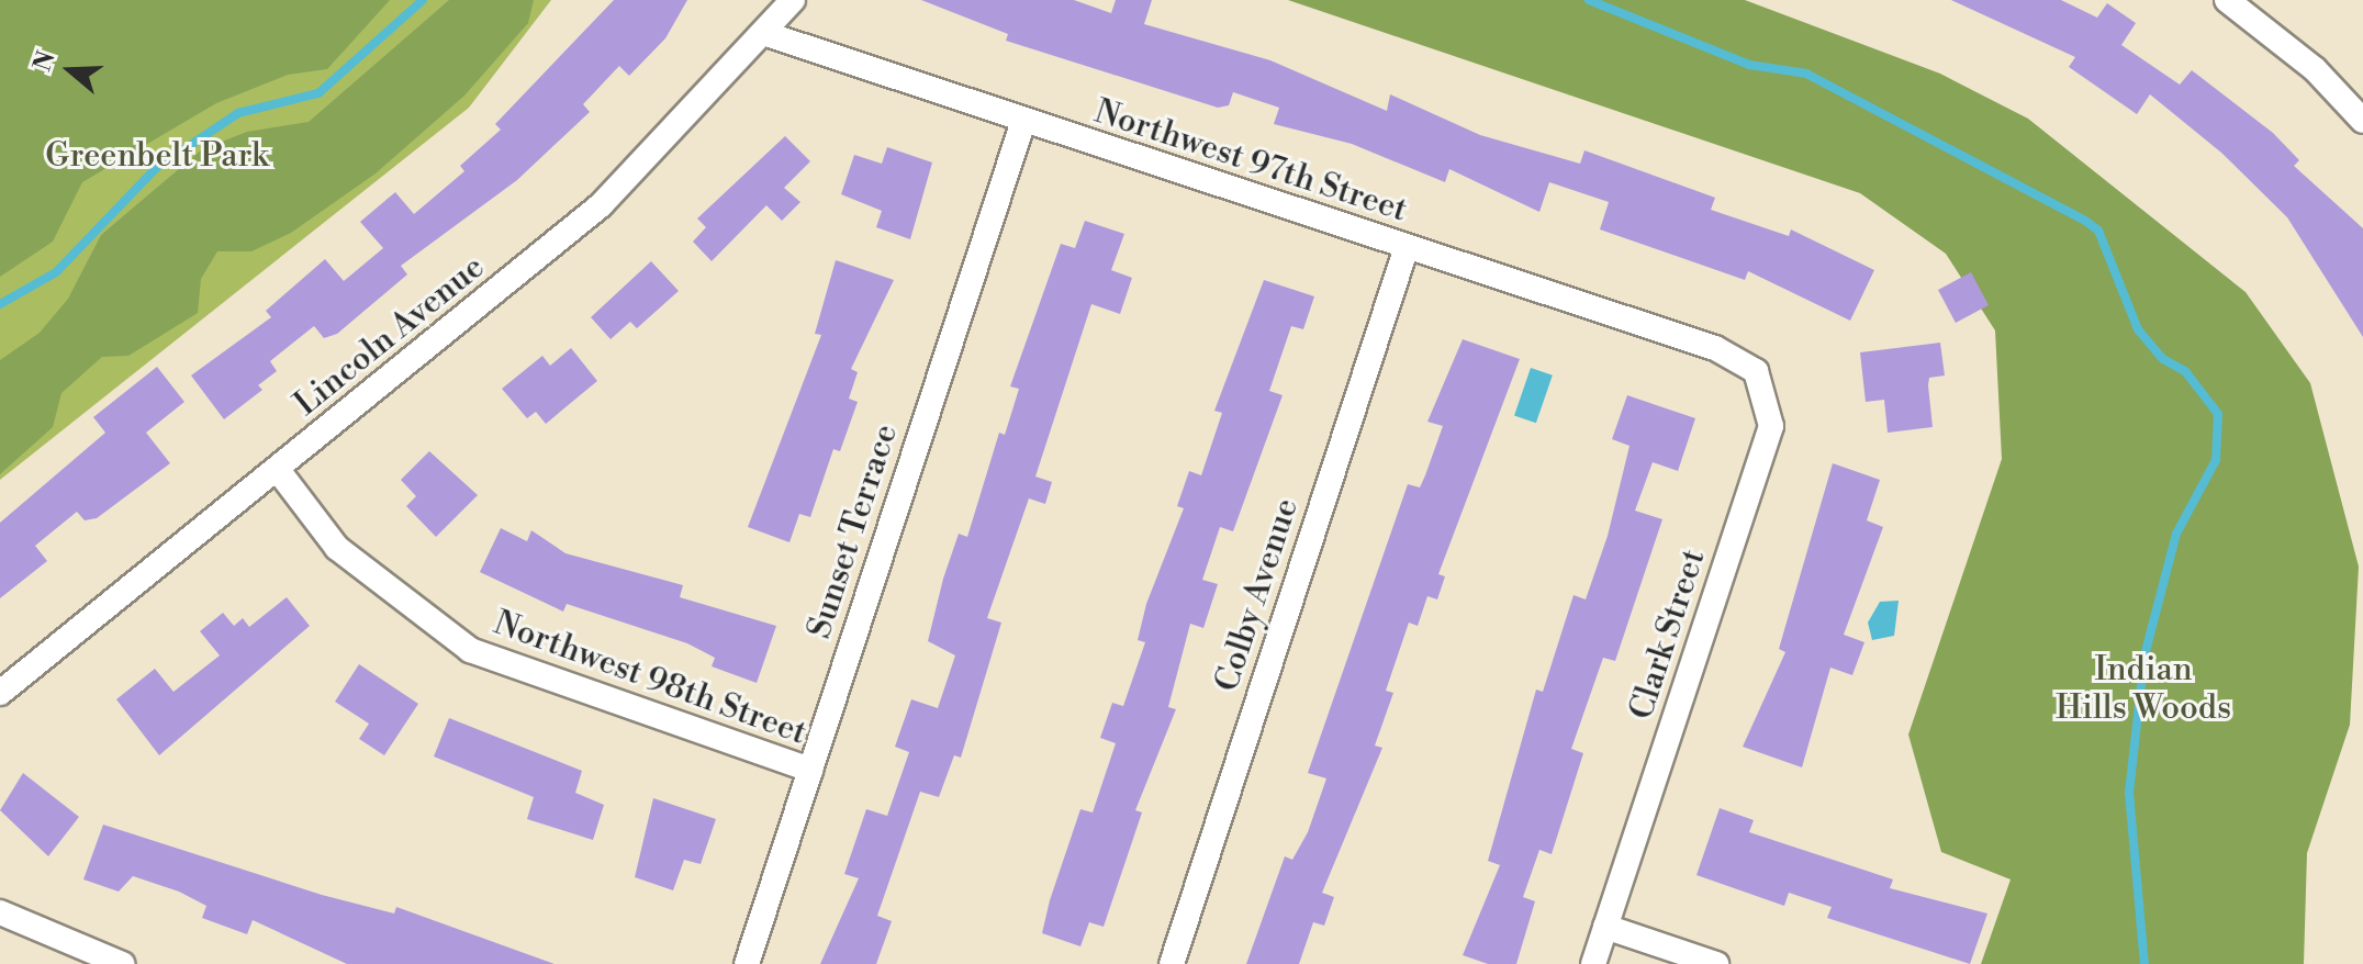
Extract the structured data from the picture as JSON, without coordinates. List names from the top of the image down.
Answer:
{
  "streets": {
    "street": [
      "Northwest 97th Street",
      "Lincoln Avenue",
      "Sunset Terrace",
      "Colby Avenue",
      "Clark Street",
      "Northwest 98th Street"
    ]
  },
  "crossings": [
    ["Northwest 97th Street", "Lincoln Avenue"],
    ["Northwest 97th Street", "Sunset Terrace"],
    ["Northwest 97th Street", "Colby Avenue"],
    ["Northwest 97th Street", "Clark Street"],
    ["Lincoln Avenue", "Northwest 98th Street"],
    ["Sunset Terrace", "Northwest 98th Street"]
  ],
  "parks": ["Greenbelt Park", "Indian Hills Woods"],
  "north": "left"
}
